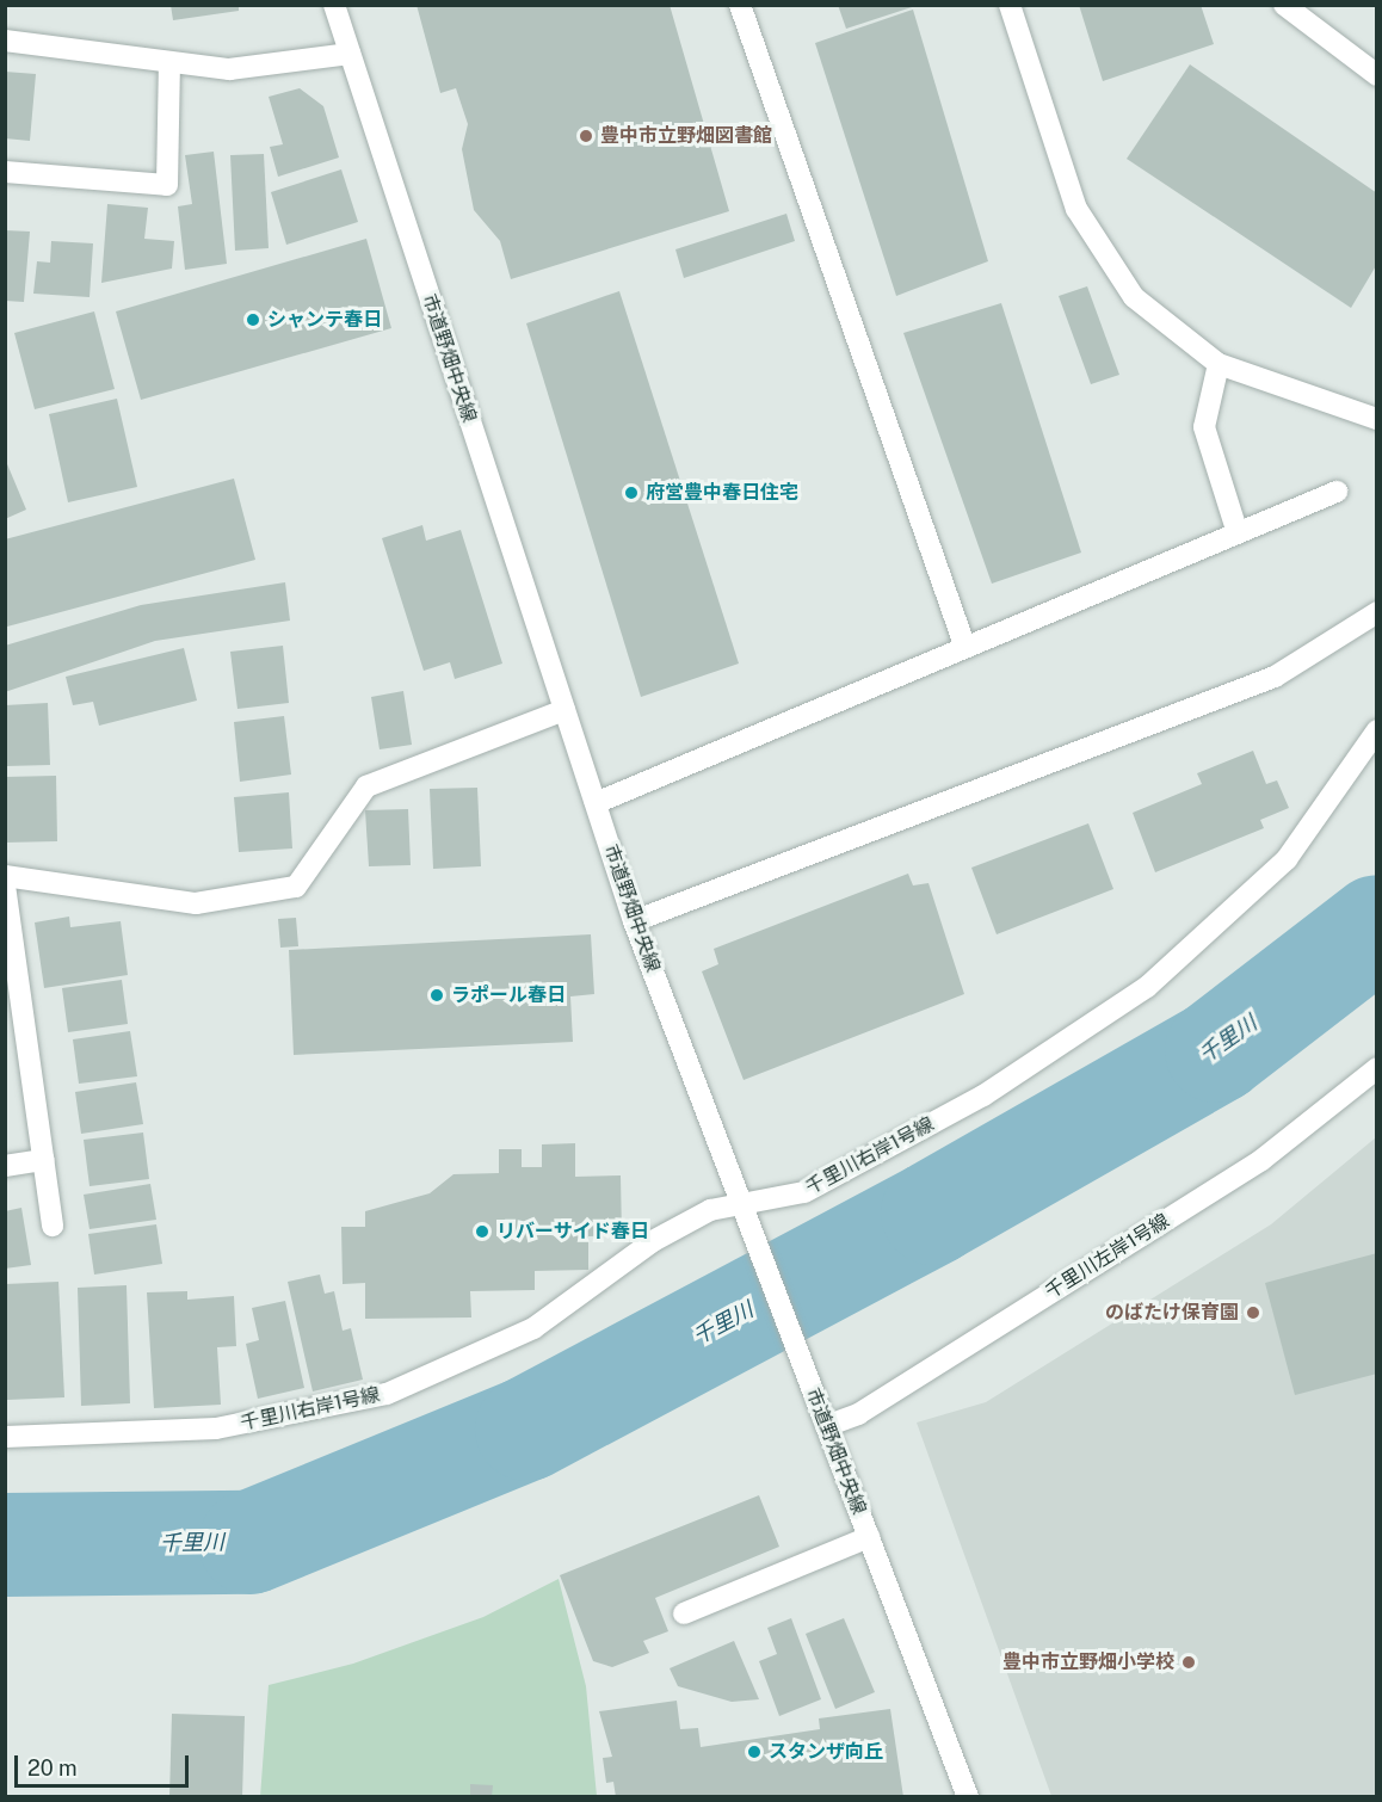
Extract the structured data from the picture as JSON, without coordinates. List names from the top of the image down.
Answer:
{
  "streets": {
    "street": ["市道野畑中央線", "千里川右岸1号線", "千里川左岸1号線"]
  },
  "crossings": [
    ["市道野畑中央線", "千里川右岸1号線"],
    ["市道野畑中央線", "千里川左岸1号線"]
  ],
  "water": ["千里川"],
  "places": [
    "豊中市立野畑図書館",
    "シャンテ春日",
    "府営豊中春日住宅",
    "ラポール春日",
    "リバーサイド春日",
    "のばたけ保育園",
    "豊中市立野畑小学校",
    "スタンザ向丘"
  ],
  "scale_bar": "20 m"
}
